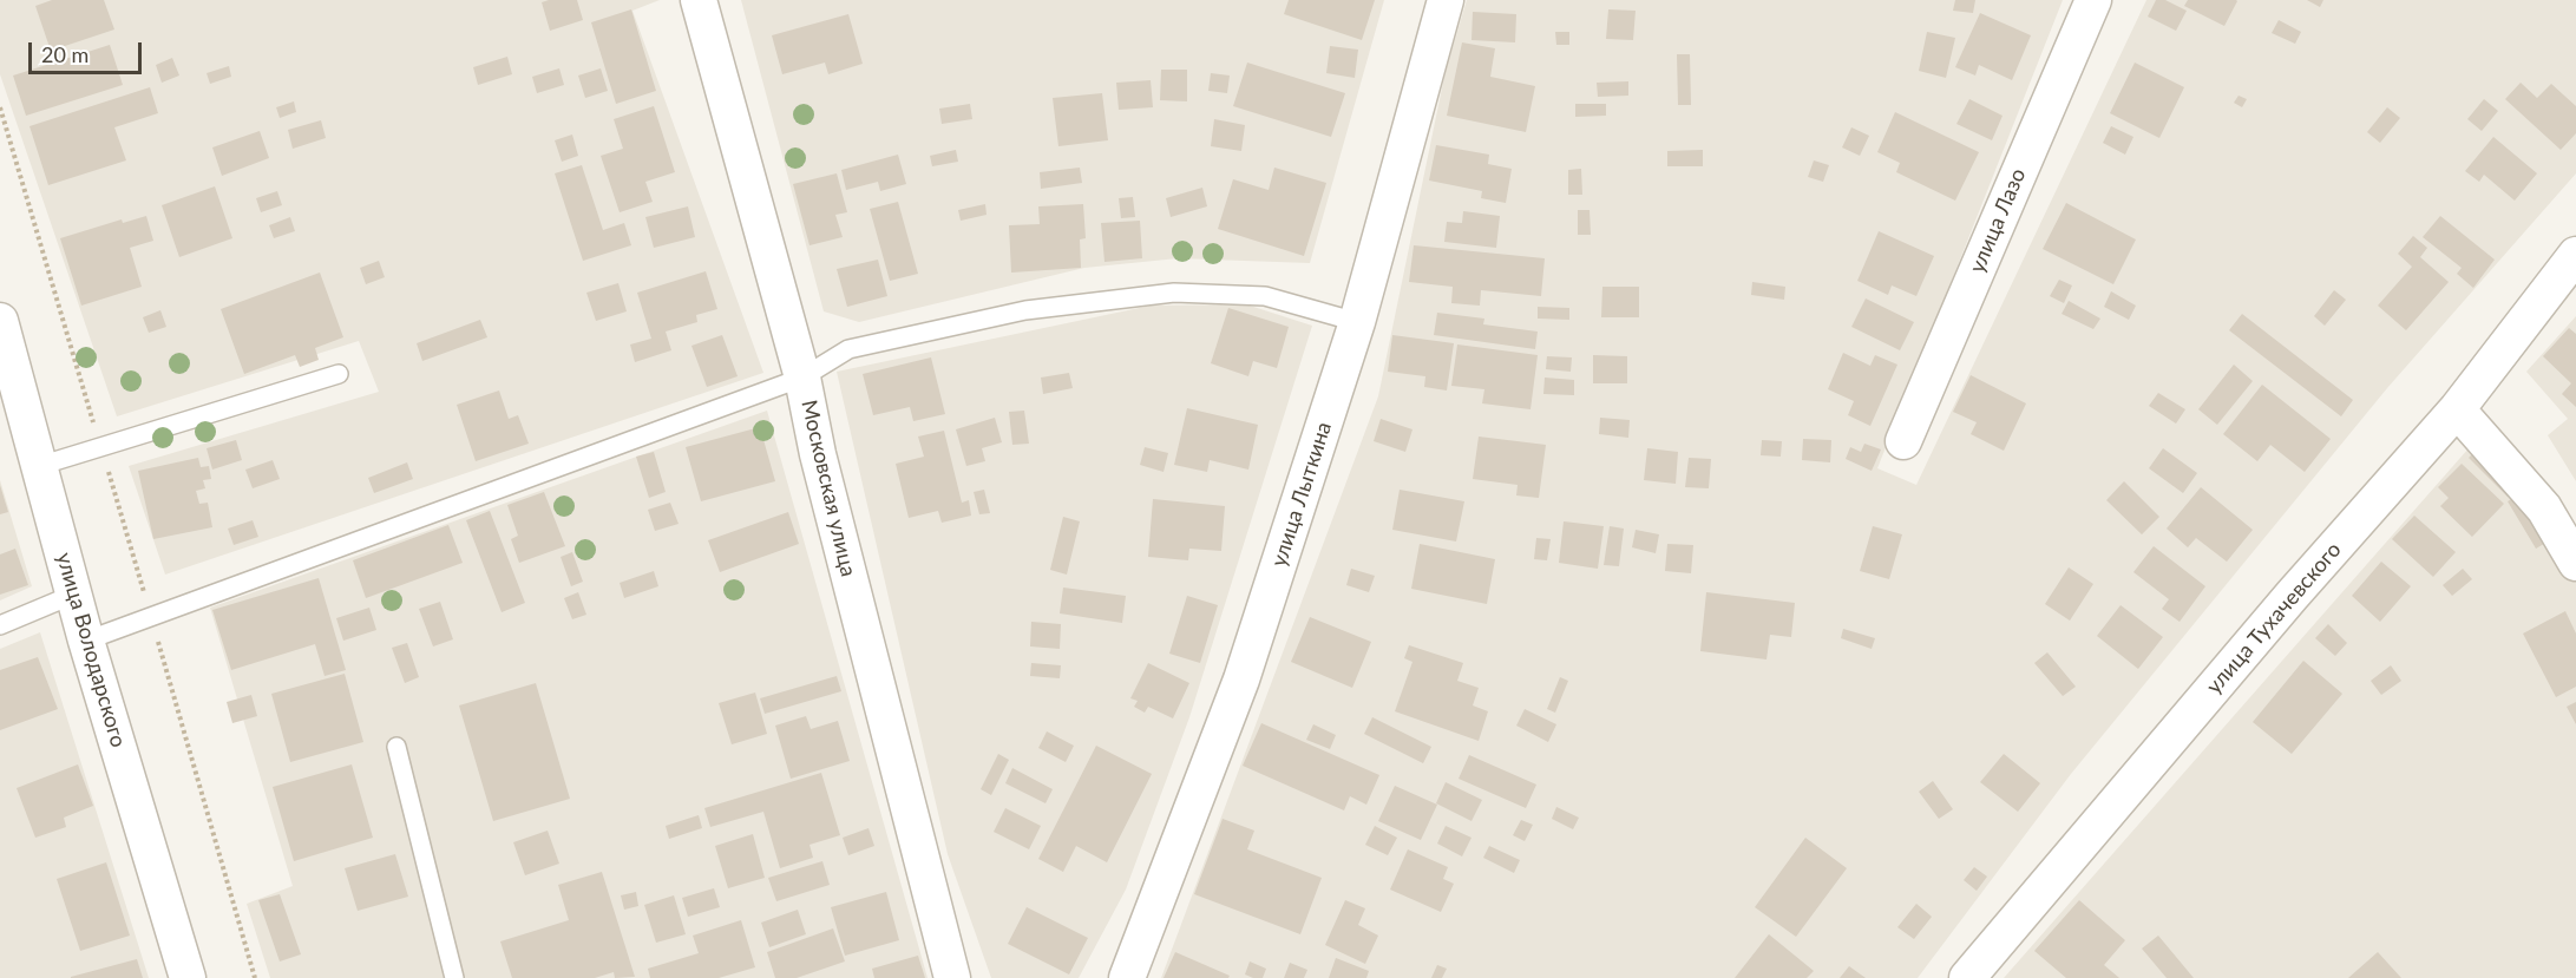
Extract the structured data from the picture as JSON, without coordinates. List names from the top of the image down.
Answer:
{
  "streets": {
    "street": [
      "улица Лазо",
      "Московская улица",
      "улица Лыткина",
      "улица Тухачевского",
      "улица Володарского"
    ]
  },
  "scale_bar": "20 m"
}
